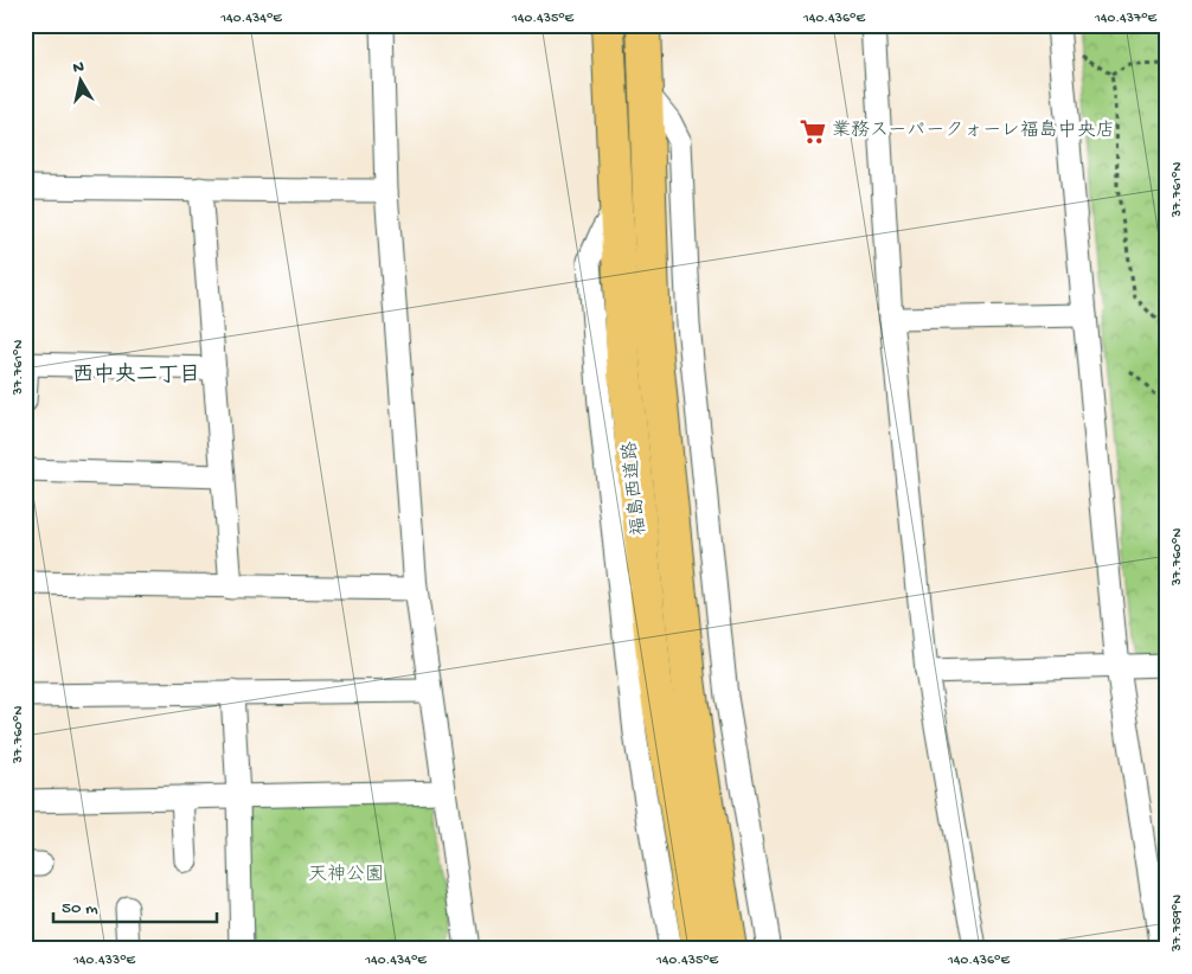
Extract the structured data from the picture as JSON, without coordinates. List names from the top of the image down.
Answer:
{
  "streets": {
    "highway": ["福島西道路"]
  },
  "districts": ["西中央二丁目"],
  "parks": ["天神公園"],
  "places": {
    "supermarket": ["業務スーパークォーレ福島中央店"]
  },
  "scale_bar": "50 m",
  "north": "top",
  "coordinates": [
    "140.434°E",
    "140.435°E",
    "140.436°E",
    "140.437°E",
    "37.761°N",
    "37.760°N",
    "37.759°N",
    "140.433°E"
  ]
}
